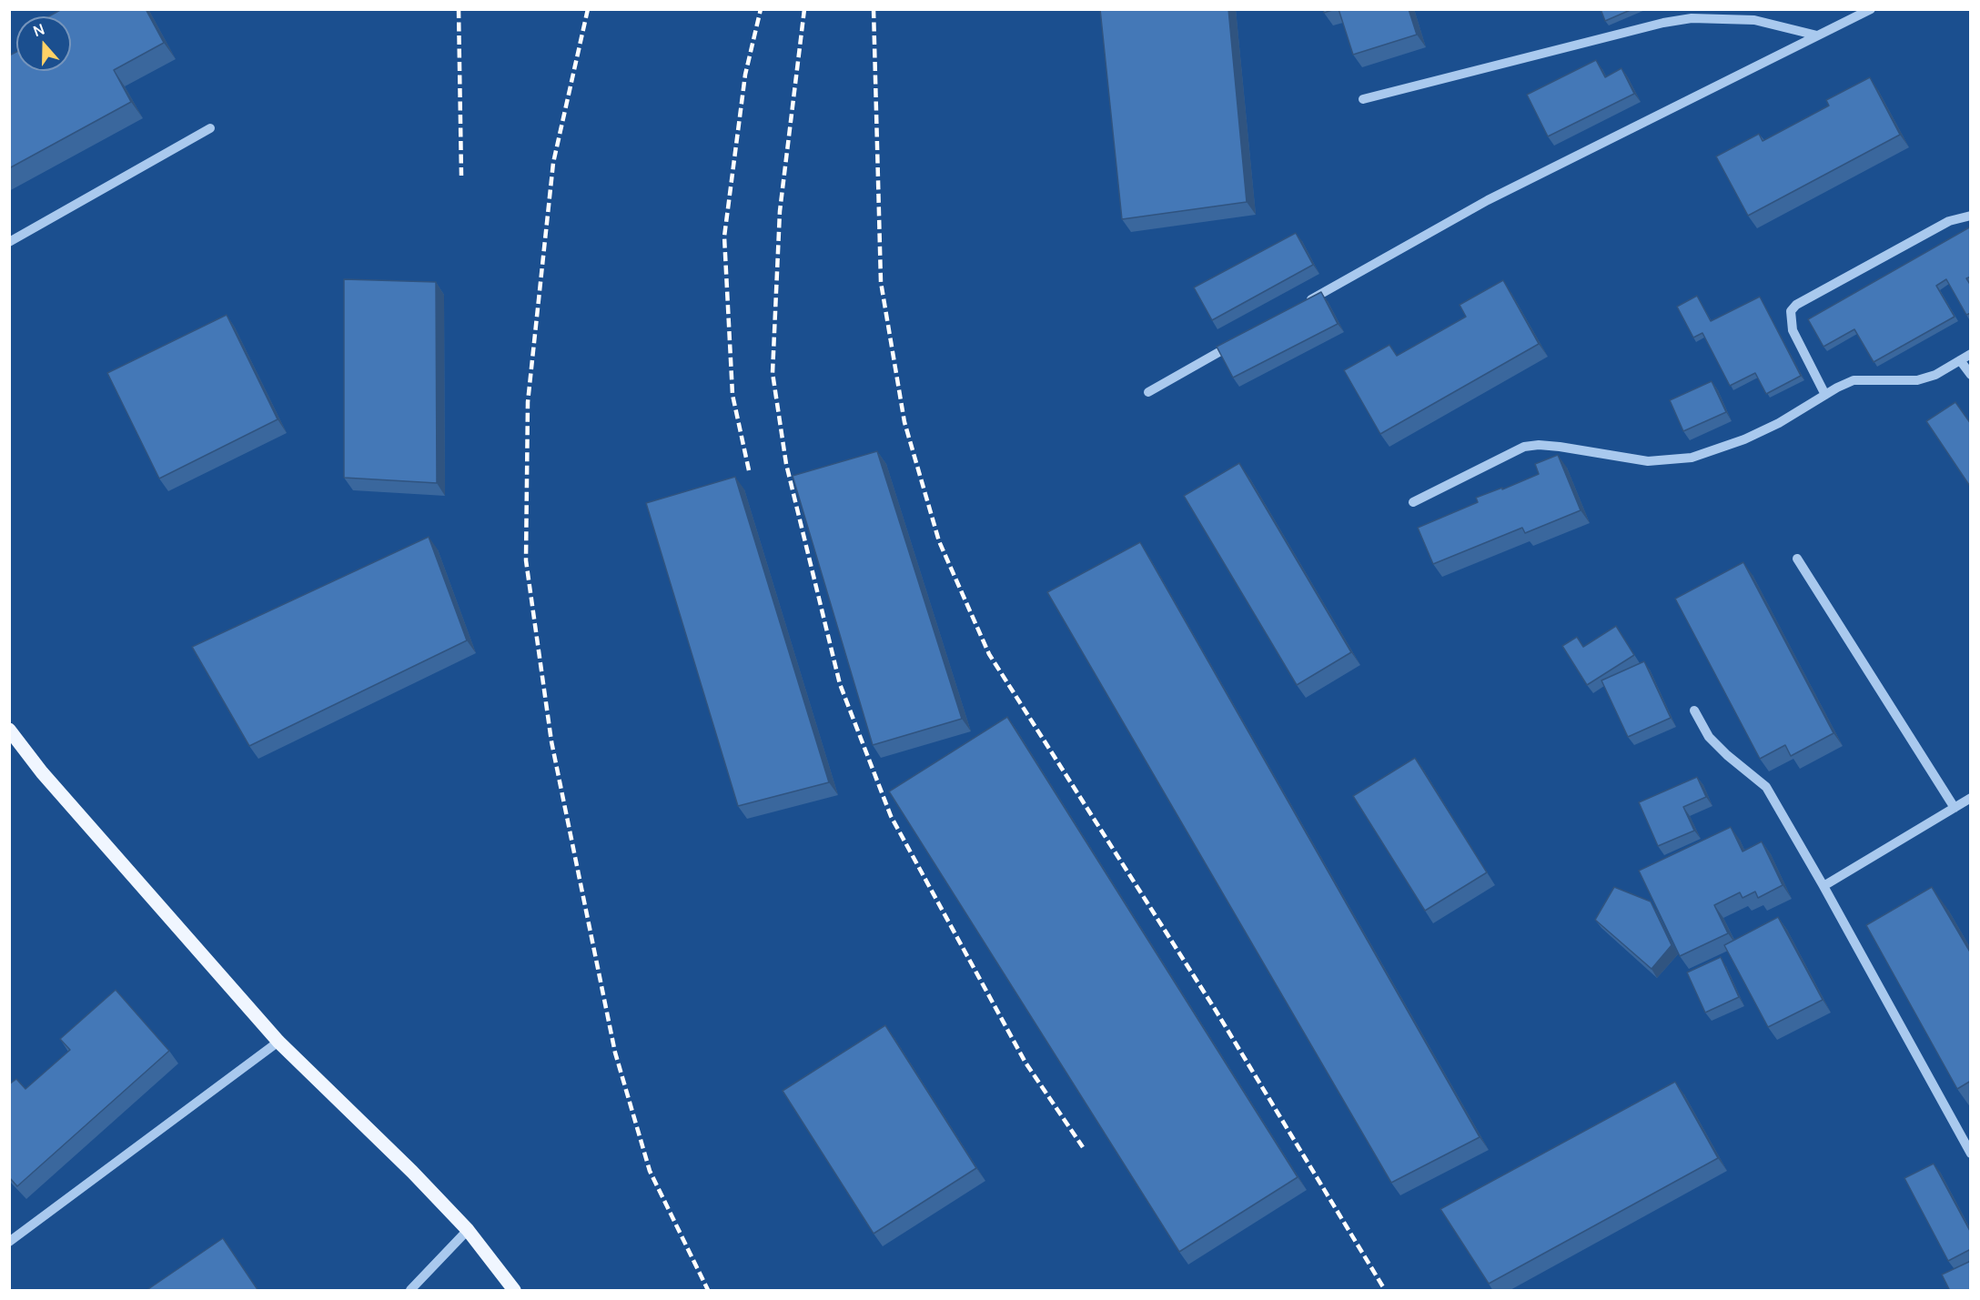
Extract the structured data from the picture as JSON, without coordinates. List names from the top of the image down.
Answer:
{
  "north": "top"
}
